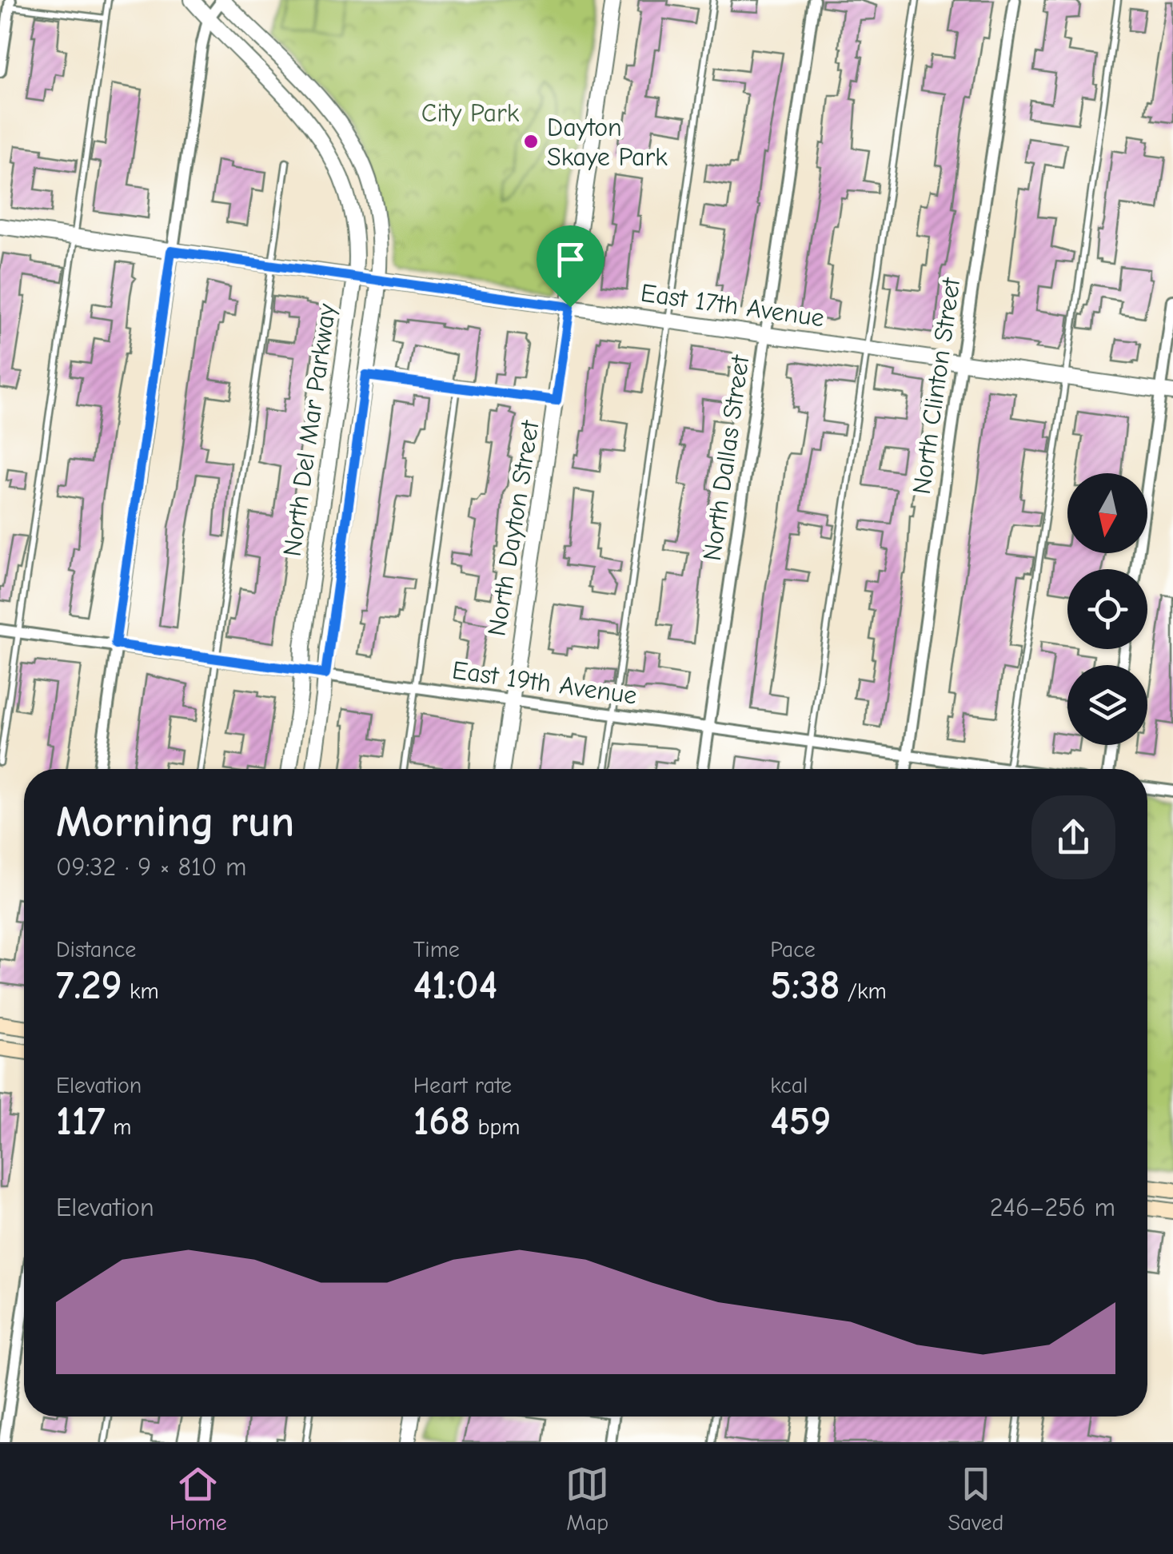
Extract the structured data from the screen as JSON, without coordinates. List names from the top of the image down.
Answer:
{
  "streets": {
    "street": [
      "East 17th Avenue",
      "North Clinton Street",
      "North Del Mar Parkway",
      "North Dallas Street",
      "North Dayton Street",
      "East 19th Avenue"
    ]
  },
  "crossings": [
    ["East 17th Avenue", "North Clinton Street"],
    ["East 17th Avenue", "North Del Mar Parkway"],
    ["East 17th Avenue", "North Dallas Street"],
    ["East 17th Avenue", "North Dayton Street"],
    ["North Clinton Street", "East 19th Avenue"],
    ["North Del Mar Parkway", "East 19th Avenue"],
    ["North Dallas Street", "East 19th Avenue"],
    ["North Dayton Street", "East 19th Avenue"]
  ],
  "parks": ["City Park"],
  "places": ["Dayton Skaye Park"],
  "north": "bottom",
  "page": {
    "heading": ["Morning run", "09:32 · 9 × 810 m"],
    "stats": [
      ["Distance", "7.29 km"],
      ["Time", "41:04"],
      ["Pace", "5:38 /km"],
      ["Elevation", "117 m"],
      ["Heart rate", "168 bpm"],
      ["kcal", "459"]
    ],
    "chart": ["Elevation", "246–256 m"],
    "tabs": ["Home", "Map", "Saved"]
  }
}
